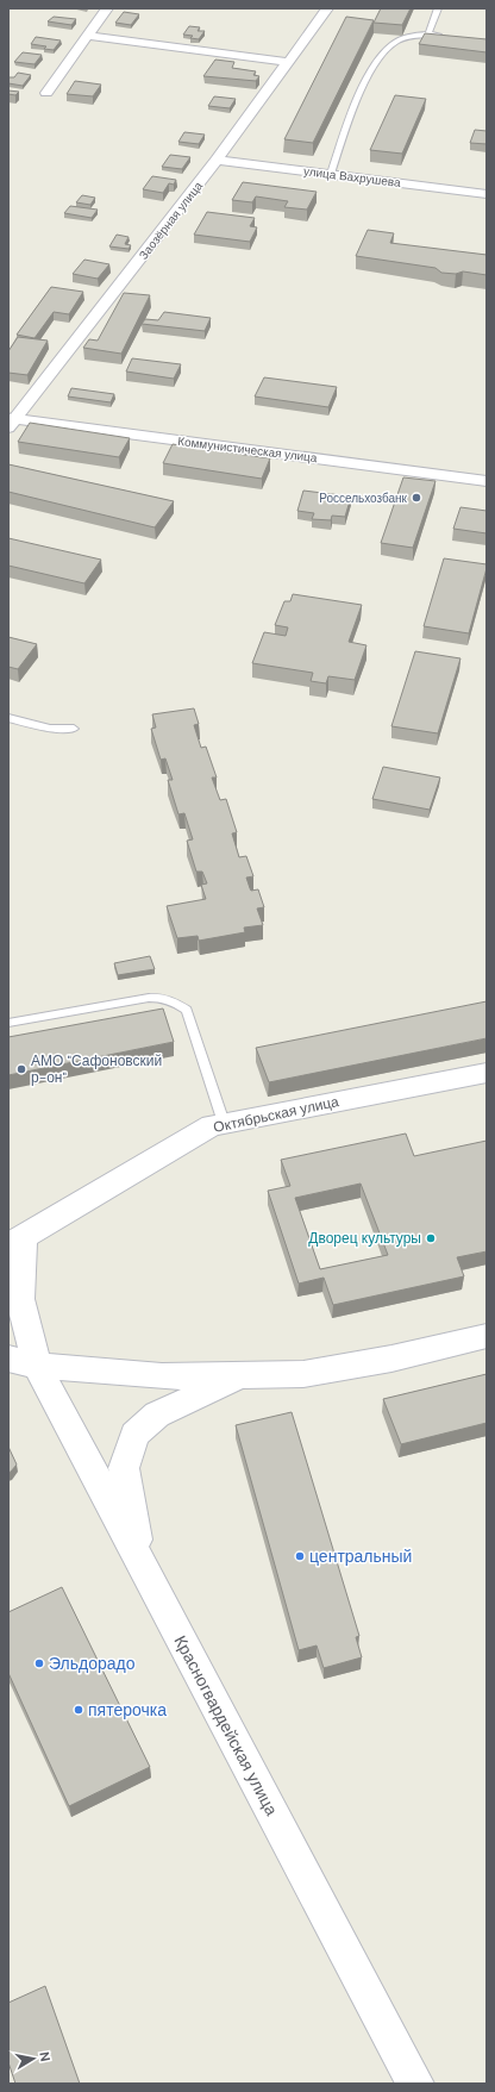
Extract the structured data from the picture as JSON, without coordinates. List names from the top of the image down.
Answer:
{
  "streets": {
    "street": [
      "улица Вахрушева",
      "Заозёрная улица",
      "Коммунистическая улица",
      "Октябрьская улица",
      "Красногвардейская улица"
    ]
  },
  "crossings": [
    ["улица Вахрушева", "Заозёрная улица"],
    ["Заозёрная улица", "Коммунистическая улица"],
    ["Октябрьская улица", "Красногвардейская улица"]
  ],
  "places": [
    "Россельхозбанк",
    "АМО \"Сафоновский р-он\"",
    "Дворец культуры",
    "центральный",
    "Эльдорадо",
    "пятерочка"
  ],
  "north": "right"
}
